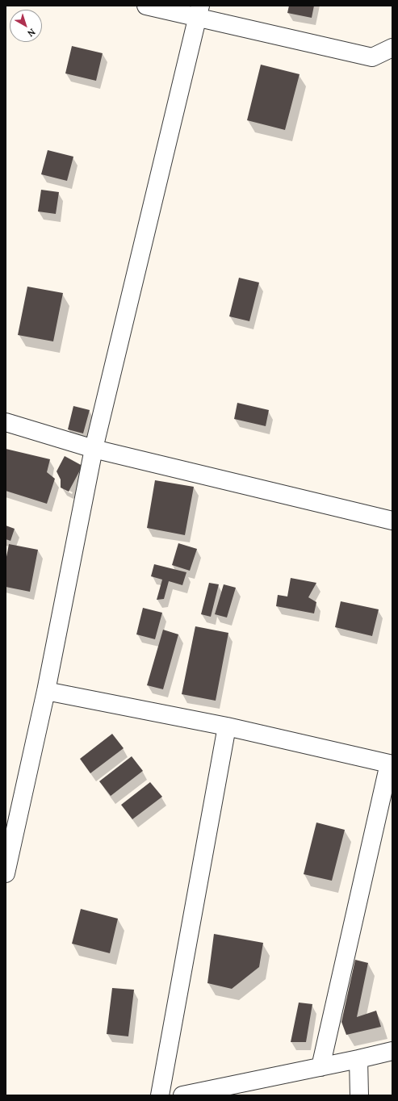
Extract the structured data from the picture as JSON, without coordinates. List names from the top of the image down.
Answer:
{
  "north": "bottom right"
}
